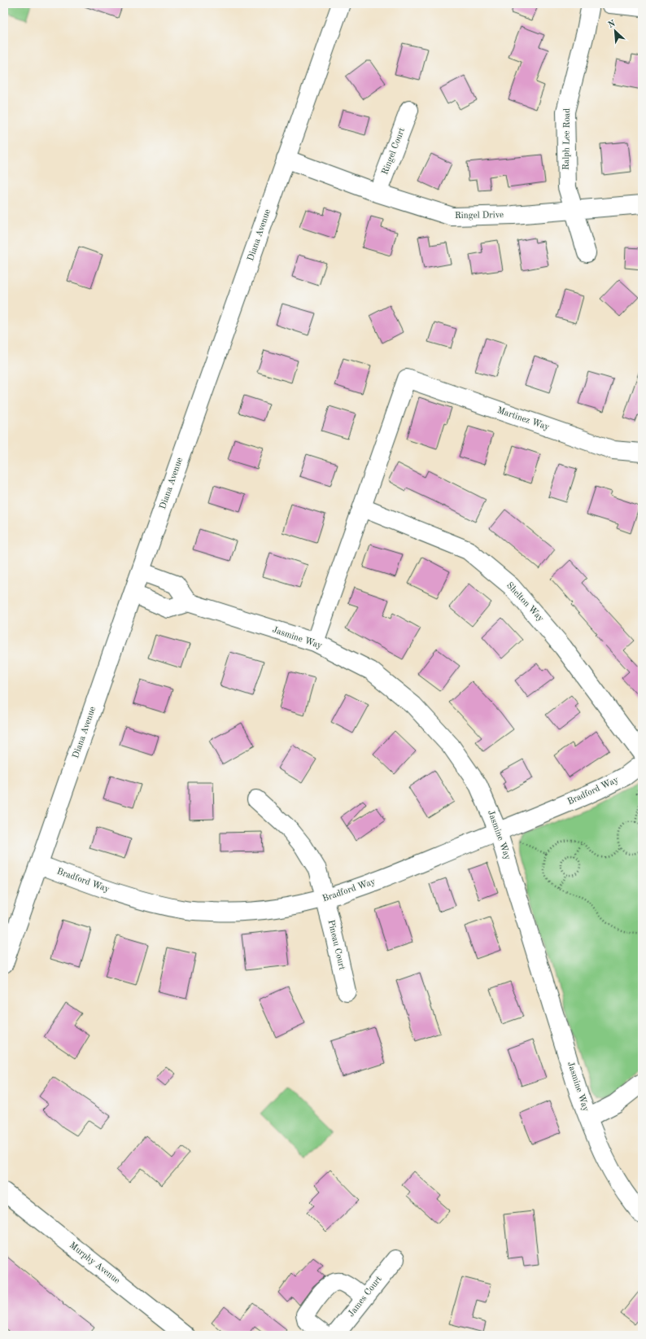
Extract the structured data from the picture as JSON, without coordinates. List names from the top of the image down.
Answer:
{
  "streets": {
    "street": [
      "Ralph Lee Road",
      "Ringel Court",
      "Ringel Drive",
      "Diana Avenue",
      "Martinez Way",
      "Shelton Way",
      "Jasmine Way",
      "Bradford Way",
      "Pineau Court",
      "Murphy Avenue",
      "James Court"
    ]
  },
  "crossings": [
    ["Ralph Lee Road", "Ringel Drive"],
    ["Ringel Court", "Ringel Drive"],
    ["Ringel Drive", "Diana Avenue"],
    ["Diana Avenue", "Bradford Way"],
    ["Martinez Way", "Shelton Way"],
    ["Jasmine Way", "Bradford Way"],
    ["Bradford Way", "Pineau Court"]
  ],
  "north": "top left"
}
